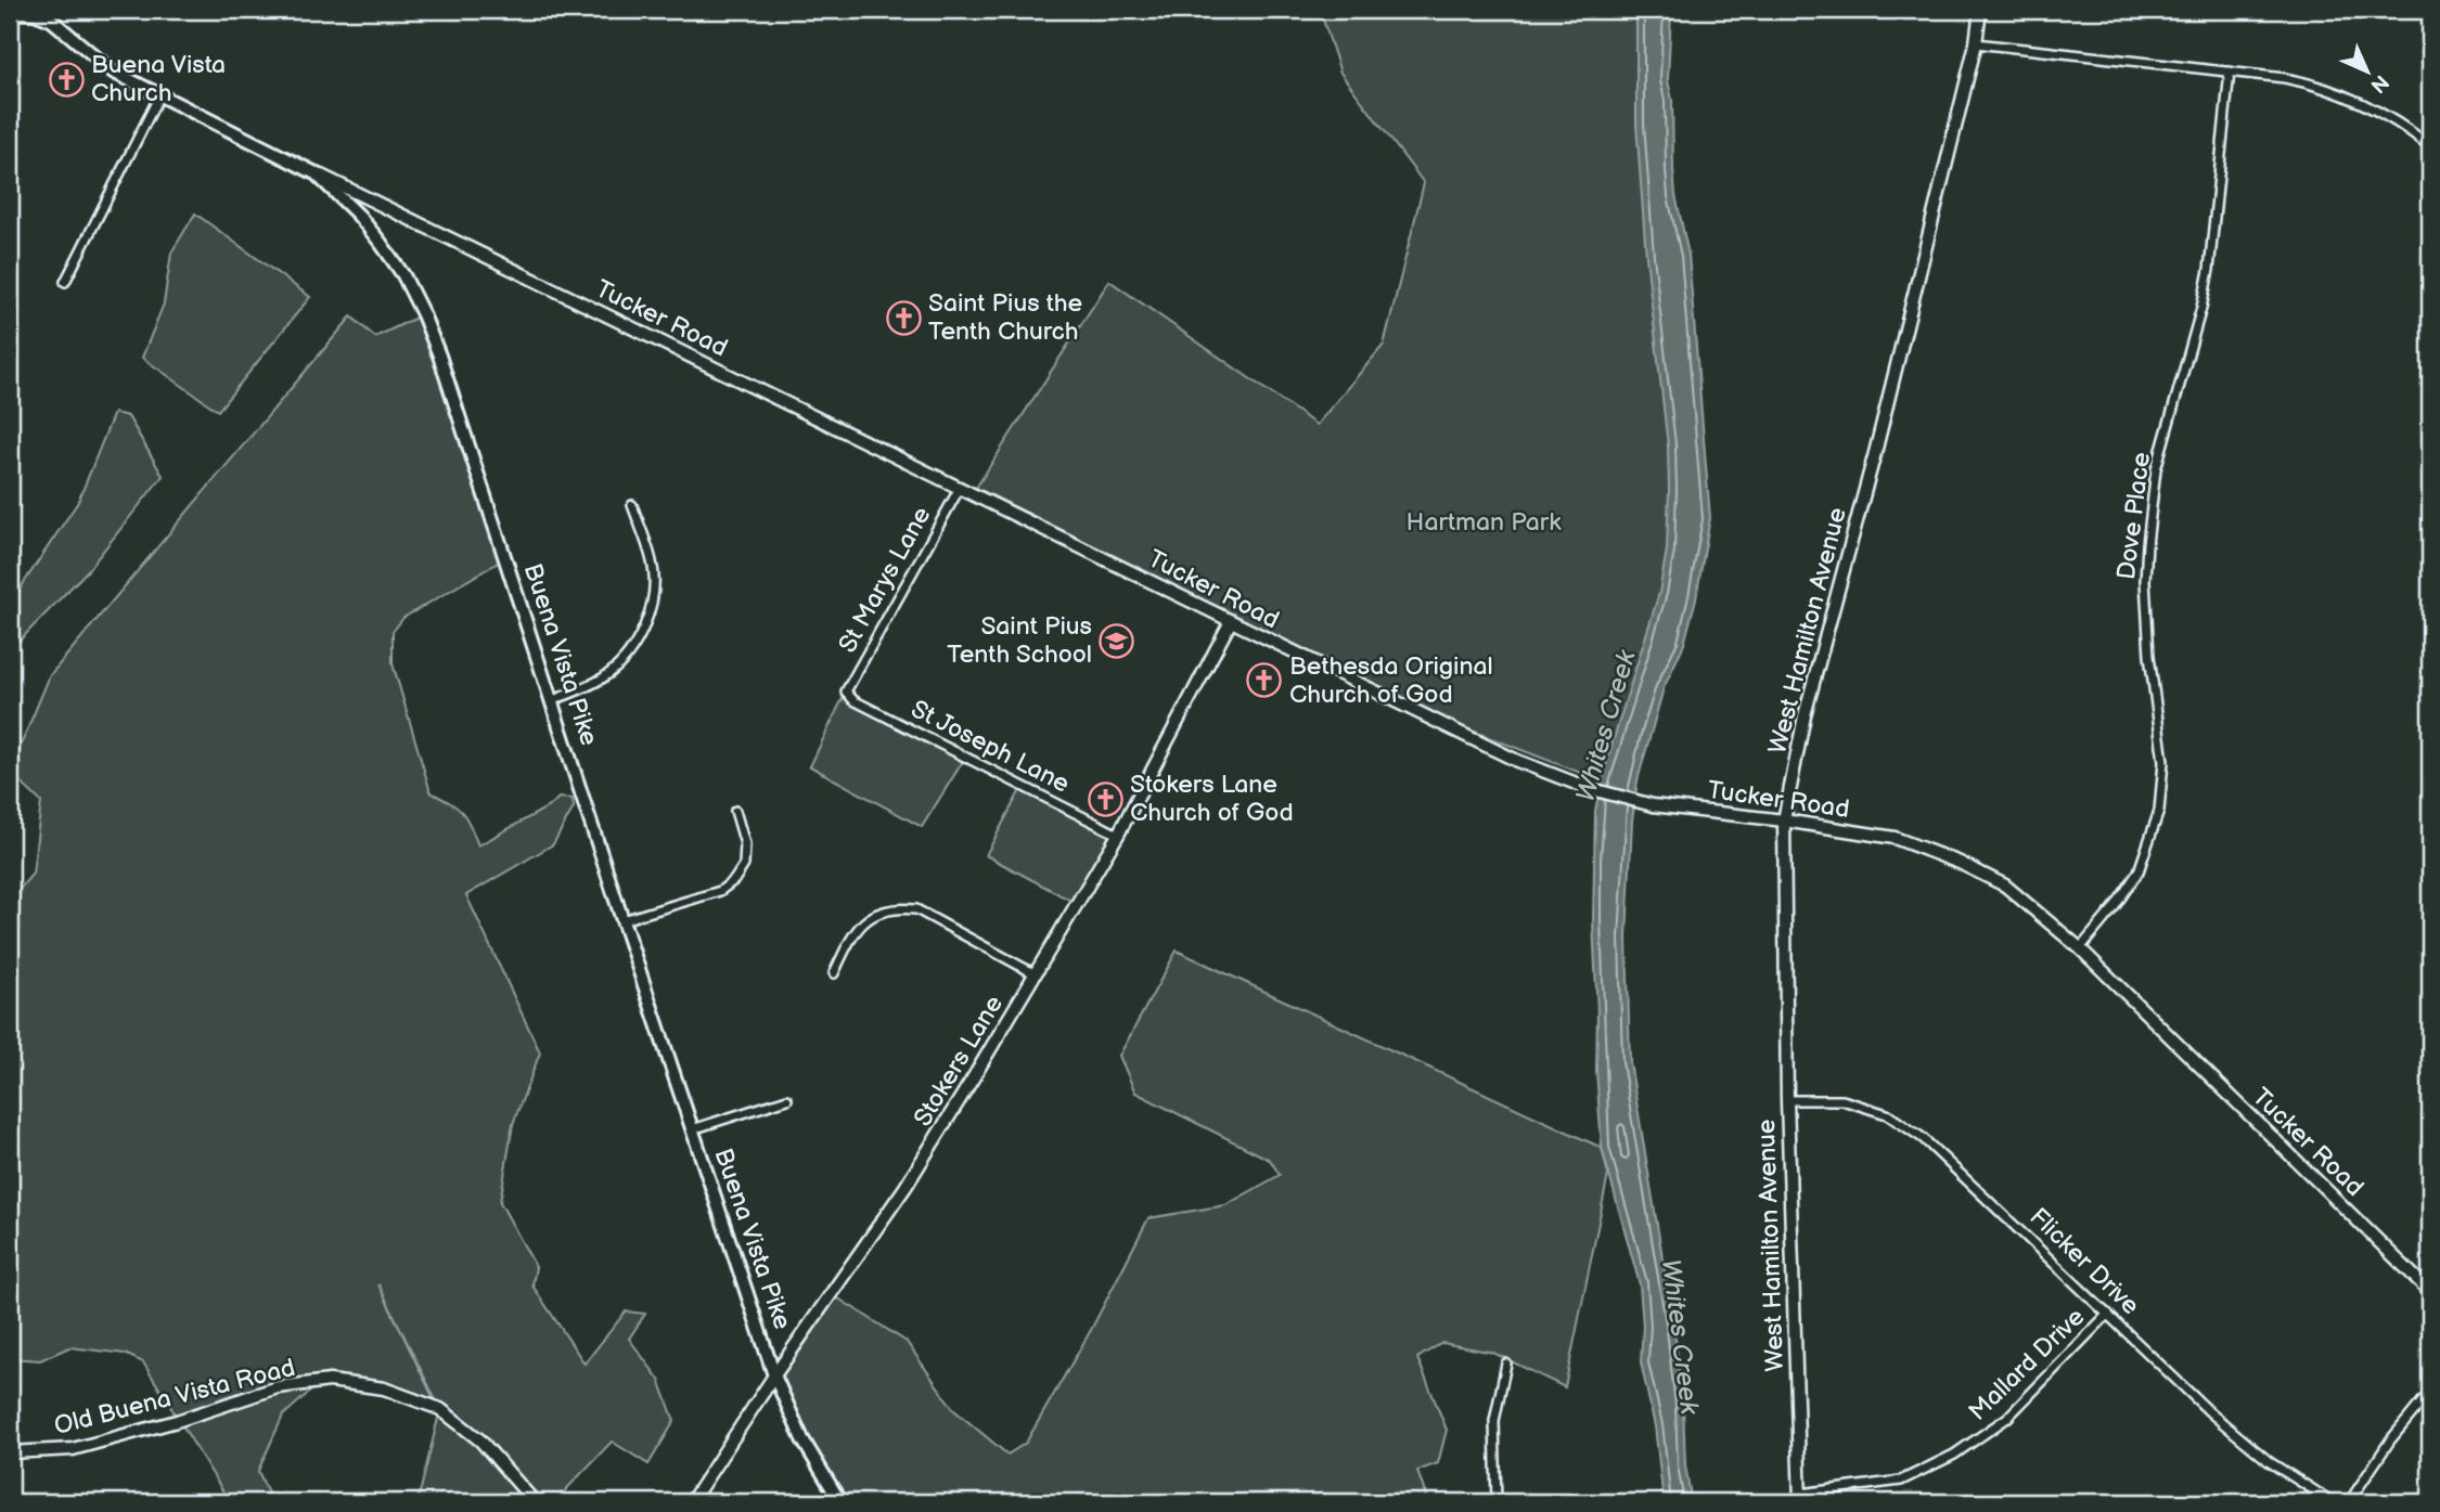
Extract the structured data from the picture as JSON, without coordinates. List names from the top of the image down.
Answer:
{
  "streets": {
    "main road": ["Buena Vista Pike"],
    "street": [
      "Tucker Road",
      "Dove Place",
      "St Marys Lane",
      "West Hamilton Avenue",
      "St Joseph Lane",
      "Stokers Lane",
      "Flicker Drive",
      "Mallard Drive",
      "Old Buena Vista Road"
    ]
  },
  "crossings": [
    ["Tucker Road", "Dove Place"],
    ["Tucker Road", "St Marys Lane"],
    ["Tucker Road", "West Hamilton Avenue"],
    ["Tucker Road", "Buena Vista Pike"],
    ["Tucker Road", "Stokers Lane"],
    ["St Marys Lane", "St Joseph Lane"],
    ["West Hamilton Avenue", "Flicker Drive"],
    ["West Hamilton Avenue", "Mallard Drive"],
    ["Buena Vista Pike", "Stokers Lane"],
    ["St Joseph Lane", "Stokers Lane"],
    ["Flicker Drive", "Mallard Drive"]
  ],
  "water": ["Whites Creek"],
  "parks": ["Hartman Park"],
  "places": {
    "church": [
      "Buena Vista Church",
      "Saint Pius the Tenth Church",
      "Bethesda Original Church of God",
      "Stokers Lane Church of God"
    ],
    "school or university": ["Saint Pius Tenth School"]
  },
  "north": "bottom right"
}
